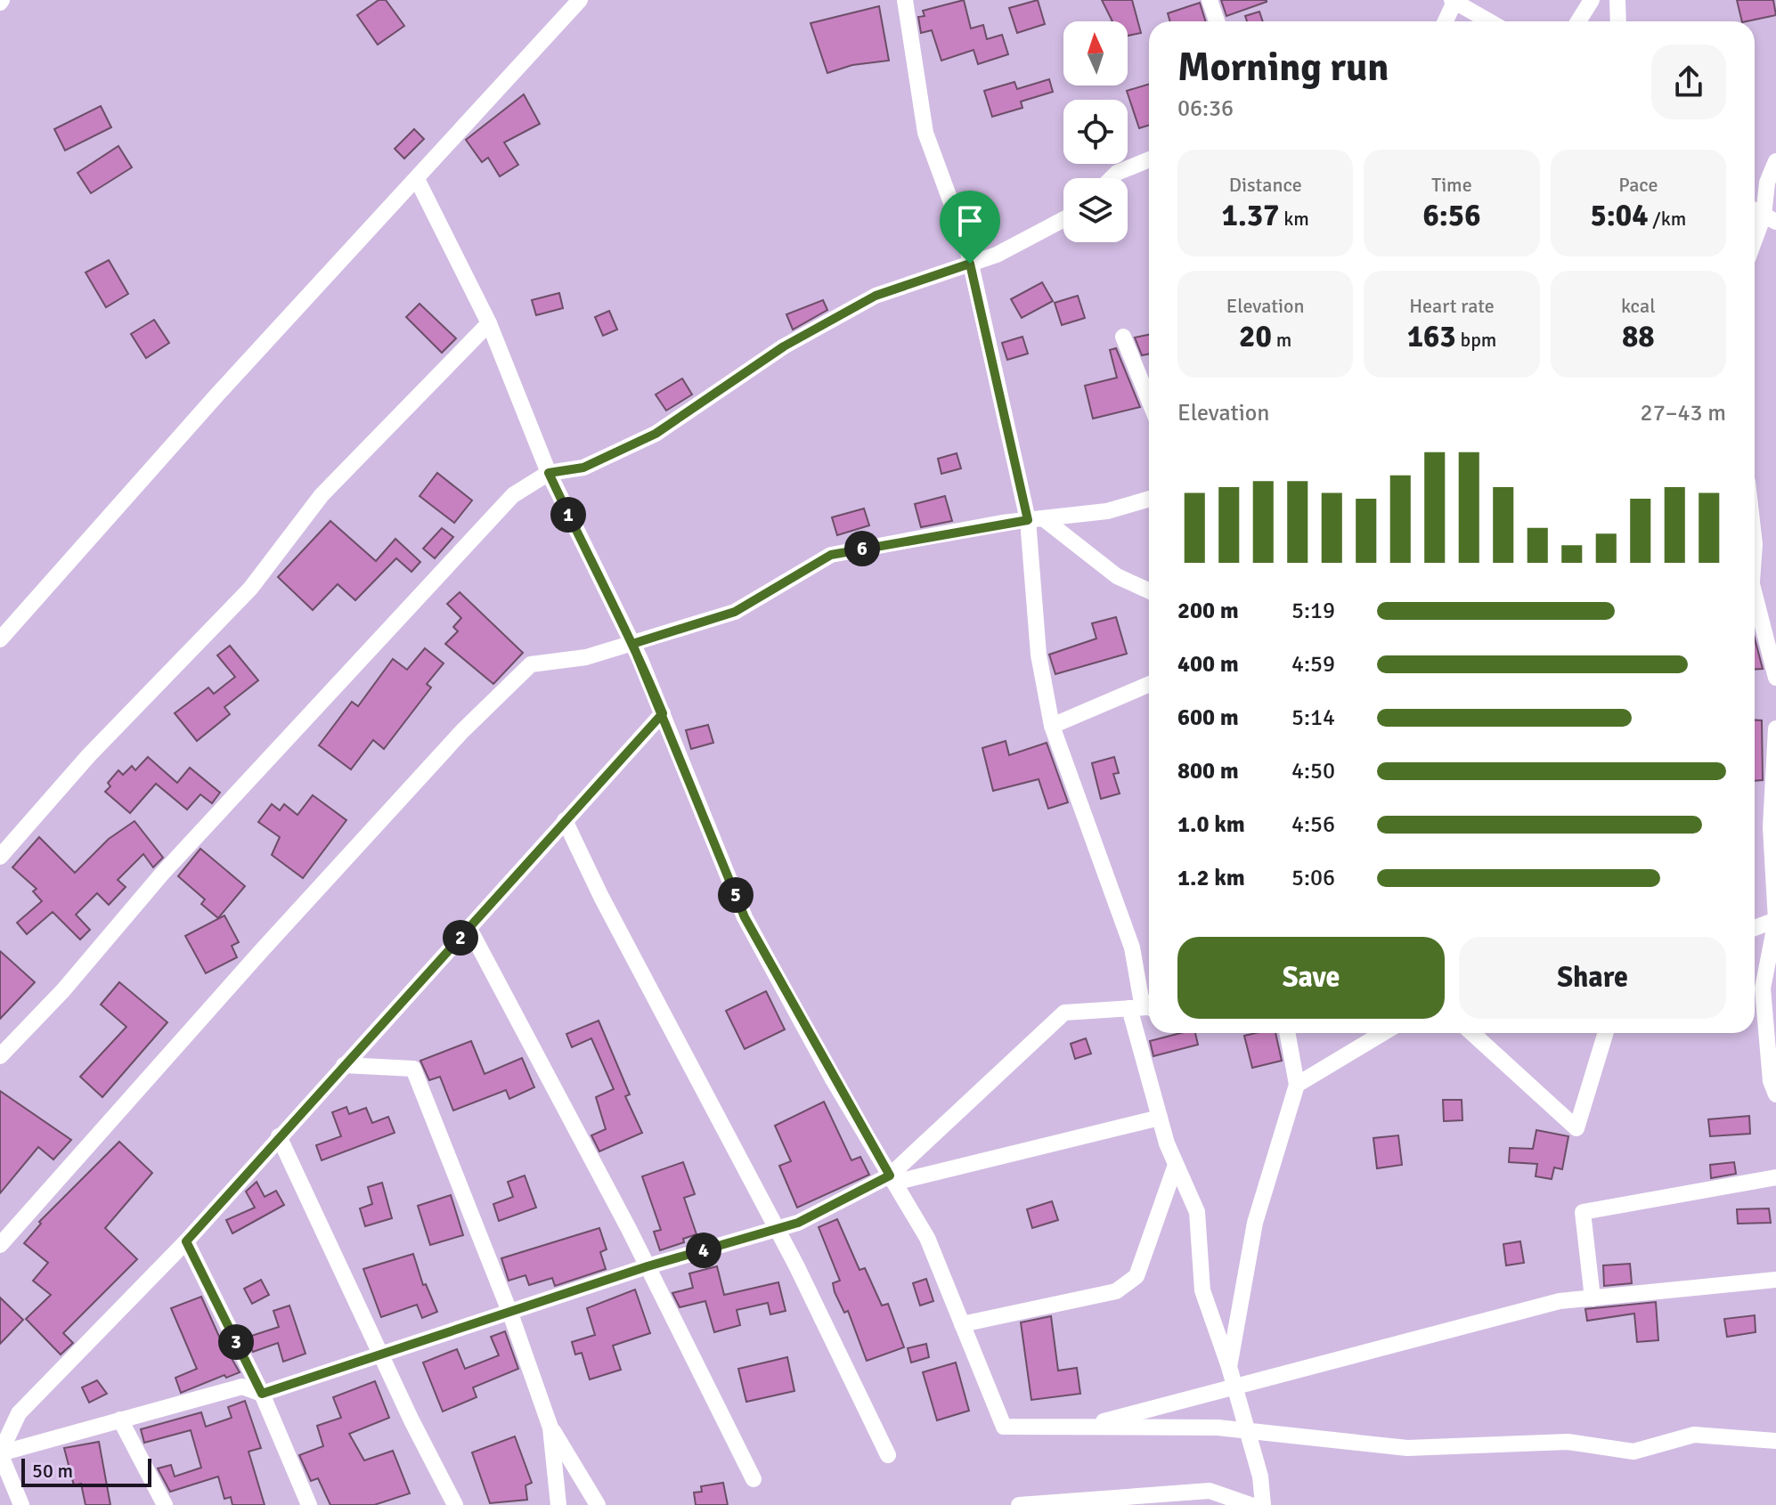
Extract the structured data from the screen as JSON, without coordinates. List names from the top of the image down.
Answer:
{
  "scale_bar": "50 m",
  "north": "top",
  "page": {
    "heading": ["Morning run", "06:36"],
    "stats": [
      ["Distance", "1.37 km"],
      ["Time", "6:56"],
      ["Pace", "5:04 /km"],
      ["Elevation", "20 m"],
      ["Heart rate", "163 bpm"],
      ["kcal", "88"]
    ],
    "chart": ["Elevation", "27–43 m"],
    "pins": [
      "1",
      "6",
      "5",
      "2",
      "4",
      "3"
    ],
    "list": [
      {
        "name": "200 m",
        "note": "5:19"
      },
      {
        "name": "400 m",
        "note": "4:59"
      },
      {
        "name": "600 m",
        "note": "5:14"
      },
      {
        "name": "800 m",
        "note": "4:50"
      },
      {
        "name": "1.0 km",
        "note": "4:56"
      },
      {
        "name": "1.2 km",
        "note": "5:06"
      }
    ],
    "buttons": ["Save", "Share"],
    "scale": "50 m"
  }
}
